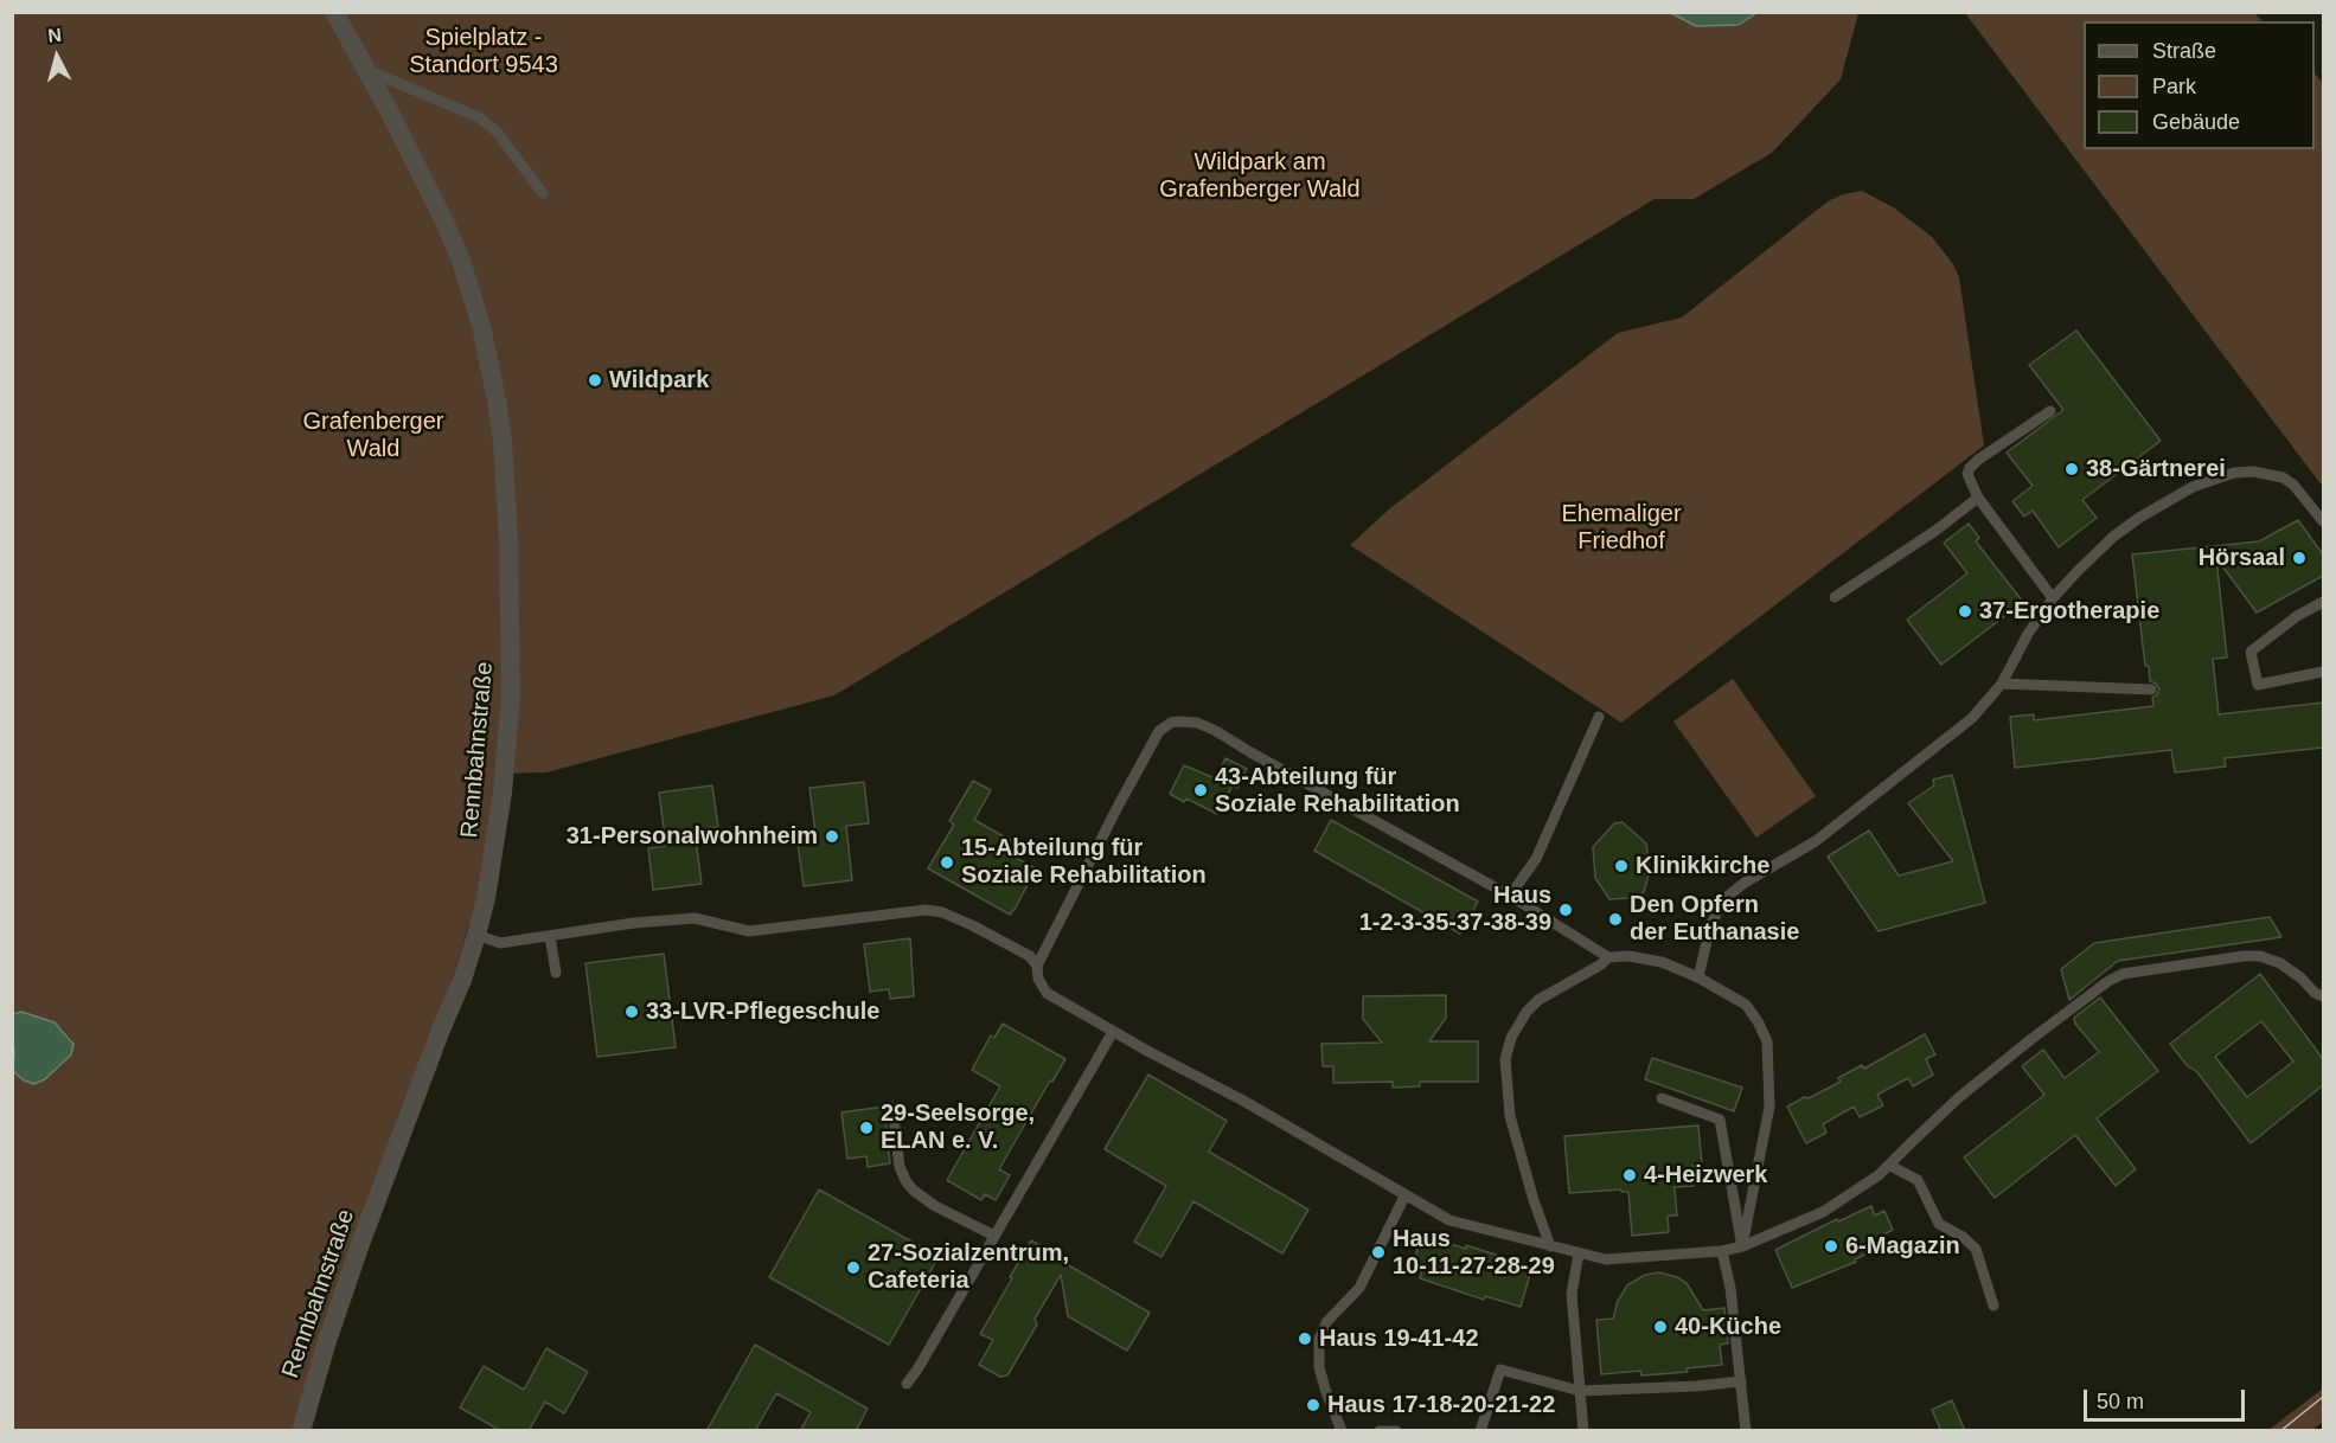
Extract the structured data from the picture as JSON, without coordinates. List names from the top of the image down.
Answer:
{
  "streets": {
    "street": ["Rennbahnstraße"]
  },
  "parks": [
    "Spielplatz - Standort 9543",
    "Wildpark am Grafenberger Wald",
    "Grafenberger Wald",
    "Ehemaliger Friedhof"
  ],
  "places": [
    "Wildpark",
    "38-Gärtnerei",
    "Hörsaal",
    "37-Ergotherapie",
    "43-Abteilung für Soziale Rehabilitation",
    "31-Personalwohnheim",
    "15-Abteilung für Soziale Rehabilitation",
    "Klinikkirche",
    "Haus 1-2-3-35-37-38-39",
    "Den Opfern der Euthanasie",
    "33-LVR-Pflegeschule",
    "29-Seelsorge, ELAN e. V.",
    "4-Heizwerk",
    "6-Magazin",
    "Haus 10-11-27-28-29",
    "27-Sozialzentrum, Cafeteria",
    "40-Küche",
    "Haus 19-41-42",
    "Haus 17-18-20-21-22"
  ],
  "legend": ["Straße", "Park", "Gebäude"],
  "scale_bar": "50 m",
  "north": "top"
}
